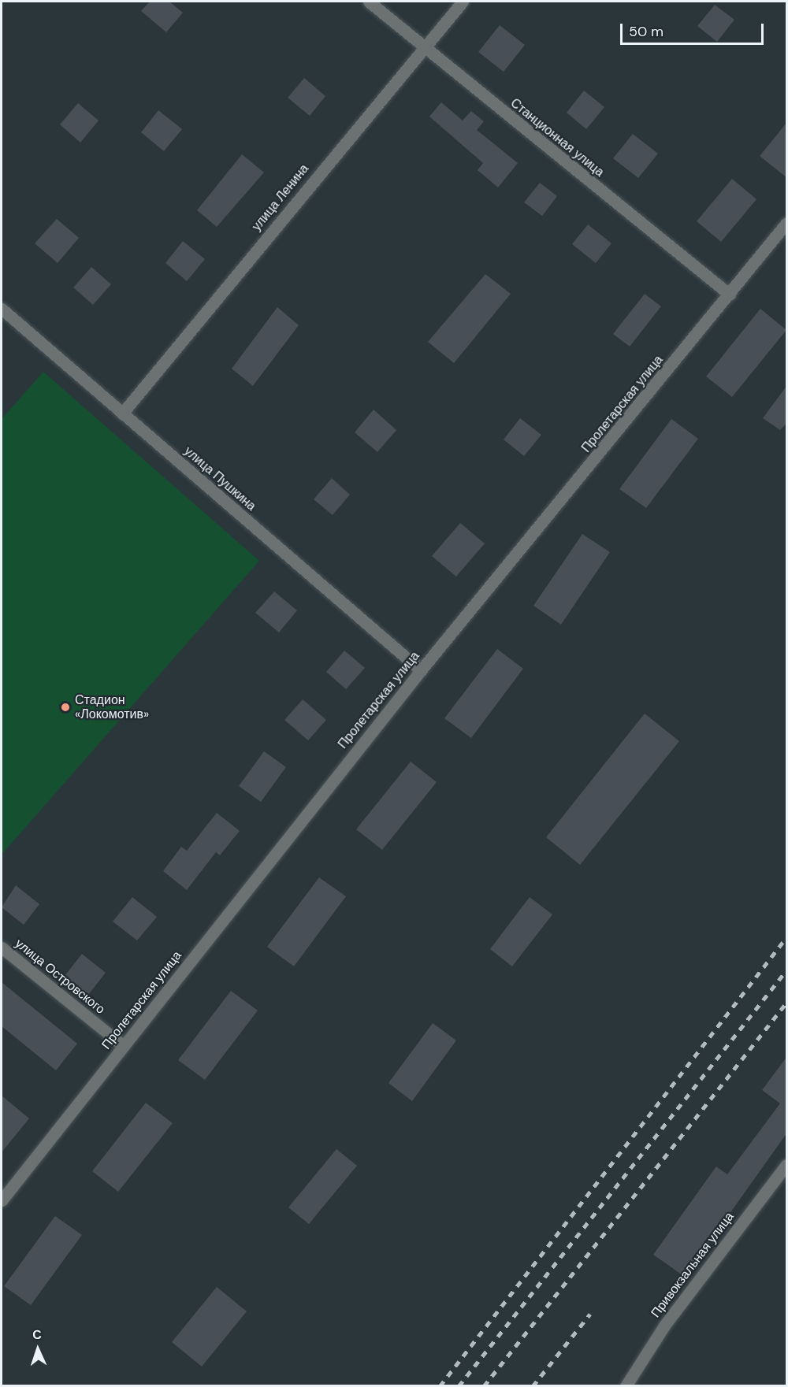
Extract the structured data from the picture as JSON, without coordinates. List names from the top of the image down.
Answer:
{
  "streets": {
    "street": [
      "Станционная улица",
      "улица Ленина",
      "Пролетарская улица",
      "улица Пушкина",
      "улица Островского",
      "Привокзальная улица"
    ]
  },
  "crossings": [
    ["Станционная улица", "улица Ленина"],
    ["Станционная улица", "Пролетарская улица"],
    ["улица Ленина", "улица Пушкина"],
    ["Пролетарская улица", "улица Пушкина"],
    ["Пролетарская улица", "улица Островского"]
  ],
  "places": ["Стадион «Локомотив»"],
  "scale_bar": "50 m",
  "north": "top"
}
